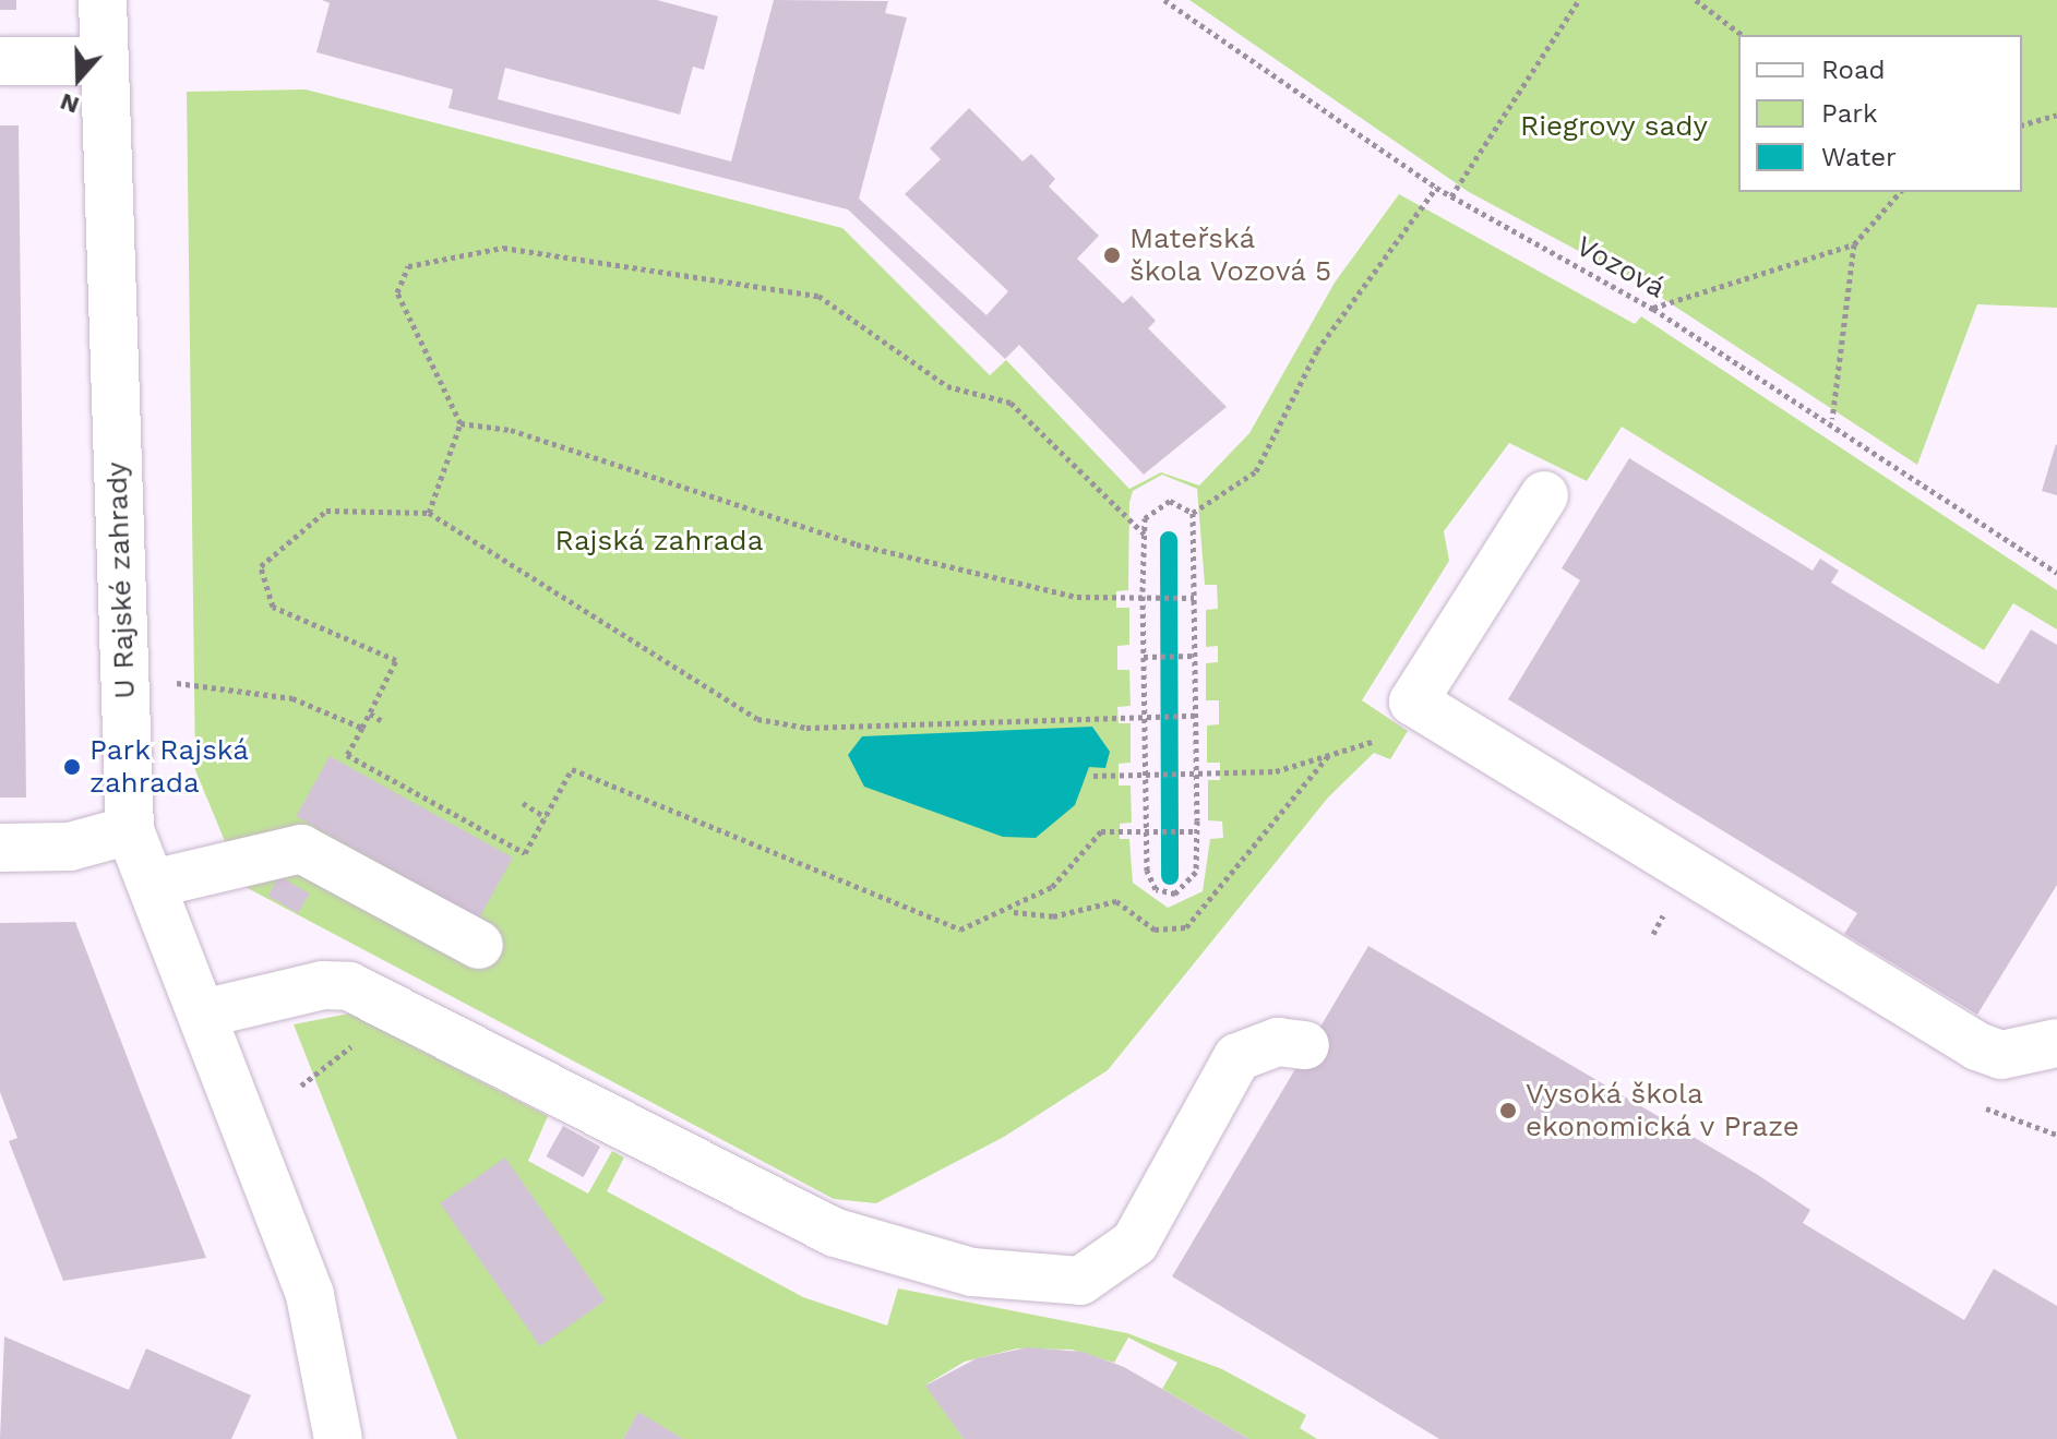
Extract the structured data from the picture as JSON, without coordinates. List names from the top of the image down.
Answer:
{
  "streets": {
    "street": ["U Rajské zahrady"],
    "path": ["Vozová"]
  },
  "parks": ["Riegrovy sady", "Rajská zahrada"],
  "places": ["Mateřská škola Vozová 5", "Park Rajská zahrada", "Vysoká škola ekonomická v Praze"],
  "legend": ["Road", "Park", "Water"],
  "north": "bottom"
}
